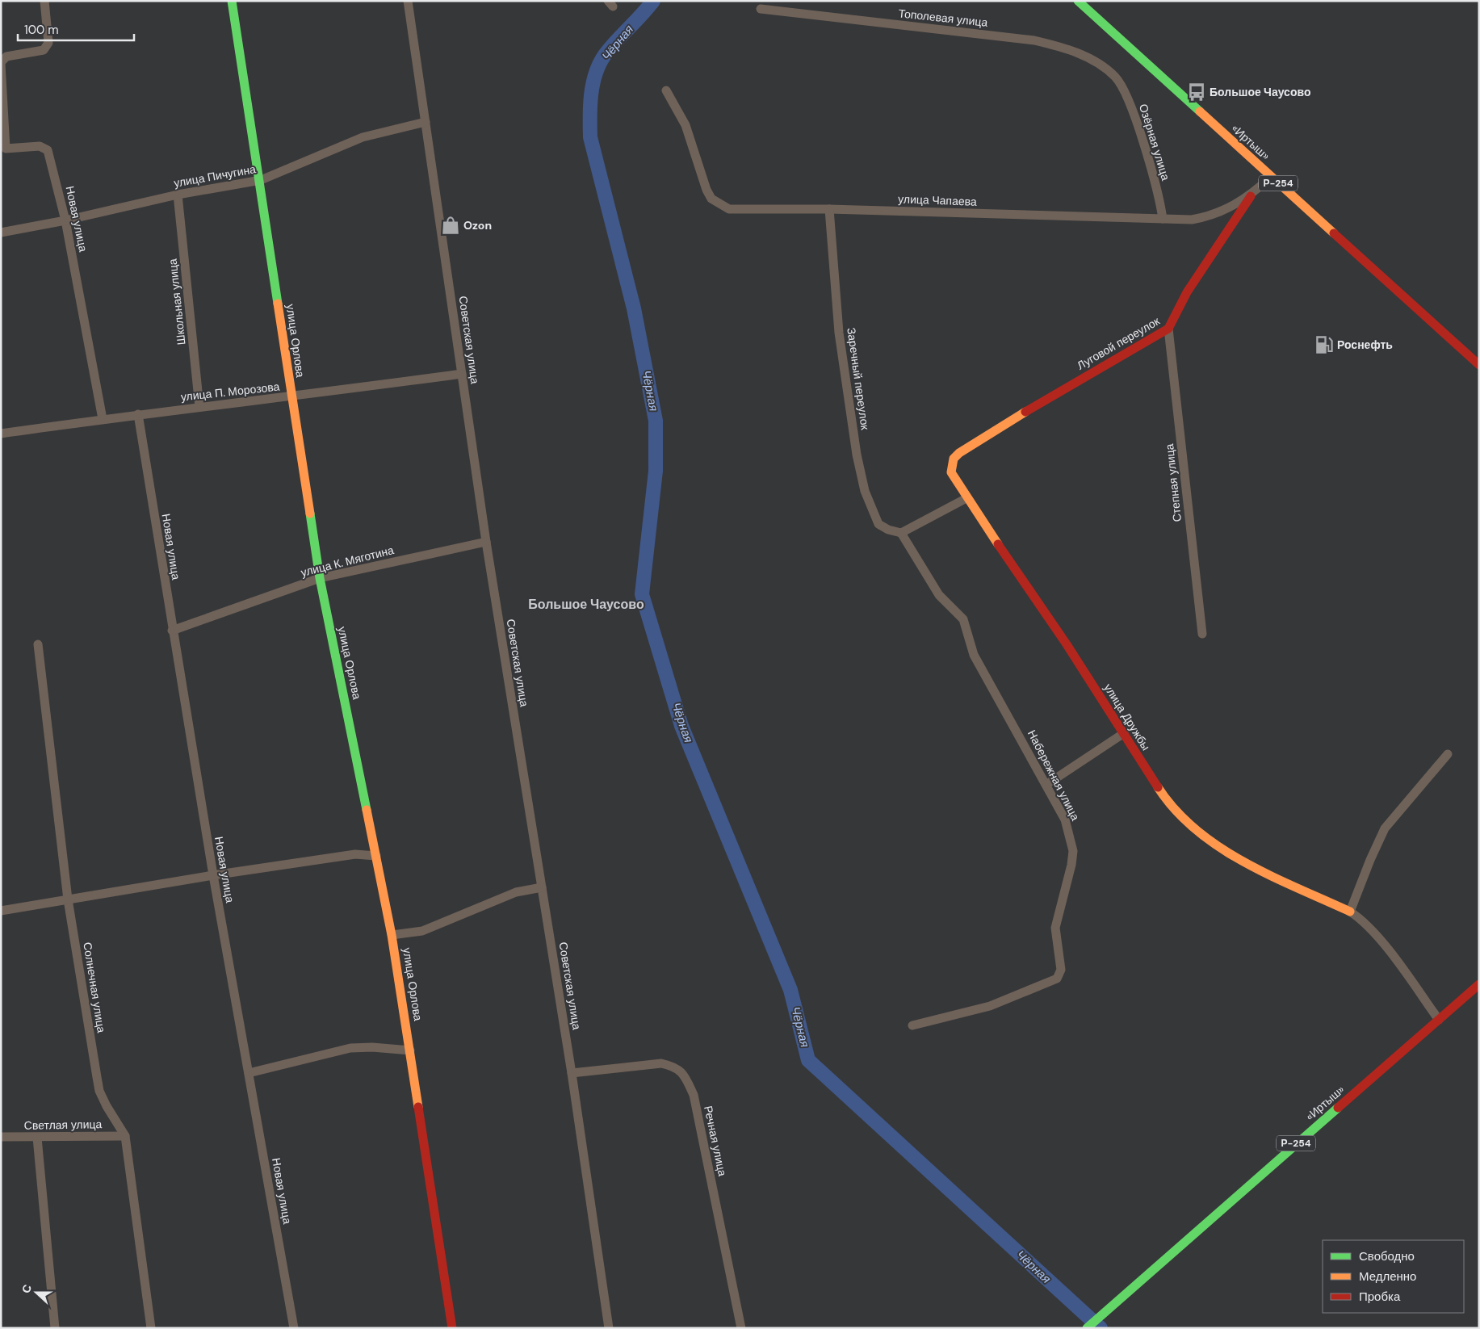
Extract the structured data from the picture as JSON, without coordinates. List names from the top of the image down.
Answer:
{
  "streets": {
    "main road": [
      "«Иртыш»",
      "Р-254",
      "улица Орлова",
      "Луговой переулок",
      "улица Дружбы"
    ],
    "street": [
      "Тополевая улица",
      "Озёрная улица",
      "улица Пичугина",
      "улица Чапаева",
      "Новая улица",
      "Школьная улица",
      "Советская улица",
      "Заречный переулок",
      "улица П. Морозова",
      "Степная улица",
      "улица К. Мяготина",
      "Набережная улица",
      "Солнечная улица",
      "Светлая улица",
      "Речная улица"
    ]
  },
  "crossings": [
    ["Тополевая улица", "Озёрная улица"],
    ["Озёрная улица", "улица Чапаева"],
    ["«Иртыш»", "улица Чапаева"],
    ["улица Пичугина", "Новая улица"],
    ["улица Пичугина", "Школьная улица"],
    ["улица Пичугина", "Советская улица"],
    ["улица Пичугина", "улица Орлова"],
    ["улица Чапаева", "Луговой переулок"],
    ["улица Чапаева", "Заречный переулок"],
    ["Новая улица", "улица П. Морозова"],
    ["Новая улица", "улица К. Мяготина"],
    ["Школьная улица", "улица П. Морозова"],
    ["Советская улица", "улица П. Морозова"],
    ["Советская улица", "улица К. Мяготина"],
    ["Советская улица", "Речная улица"],
    ["улица Орлова", "улица П. Морозова"],
    ["улица Орлова", "улица К. Мяготина"],
    ["Луговой переулок", "Степная улица"],
    ["Луговой переулок", "улица Дружбы"],
    ["Заречный переулок", "Набережная улица"],
    ["Солнечная улица", "Светлая улица"]
  ],
  "districts": ["Большое Чаусово"],
  "water": ["Чёрная"],
  "places": {
    "bus stop": ["Большое Чаусово"],
    "shop": ["Ozon"],
    "fuel station": ["Роснефть"]
  },
  "legend": ["Свободно", "Медленно", "Пробка"],
  "scale_bar": "100 m",
  "north": "left"
}
